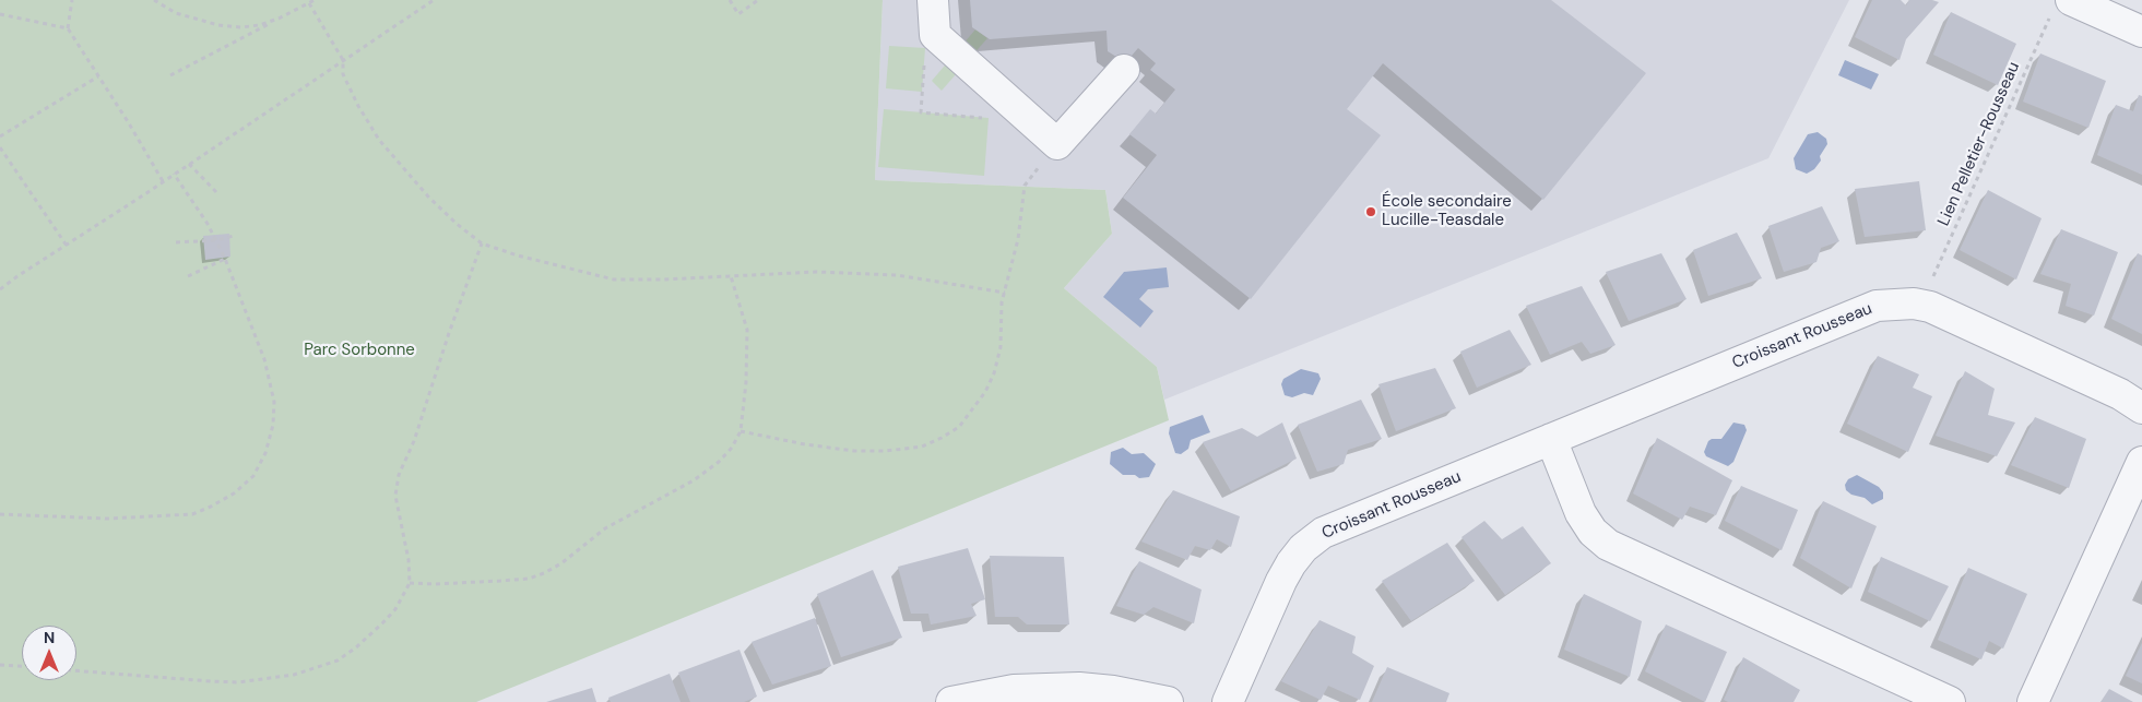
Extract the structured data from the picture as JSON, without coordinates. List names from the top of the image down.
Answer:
{
  "streets": {
    "street": ["Croissant Rousseau"],
    "path": ["Lien Pelletier-Rousseau"]
  },
  "parks": ["Parc Sorbonne"],
  "places": ["École secondaire Lucille-Teasdale"],
  "north": "top"
}
